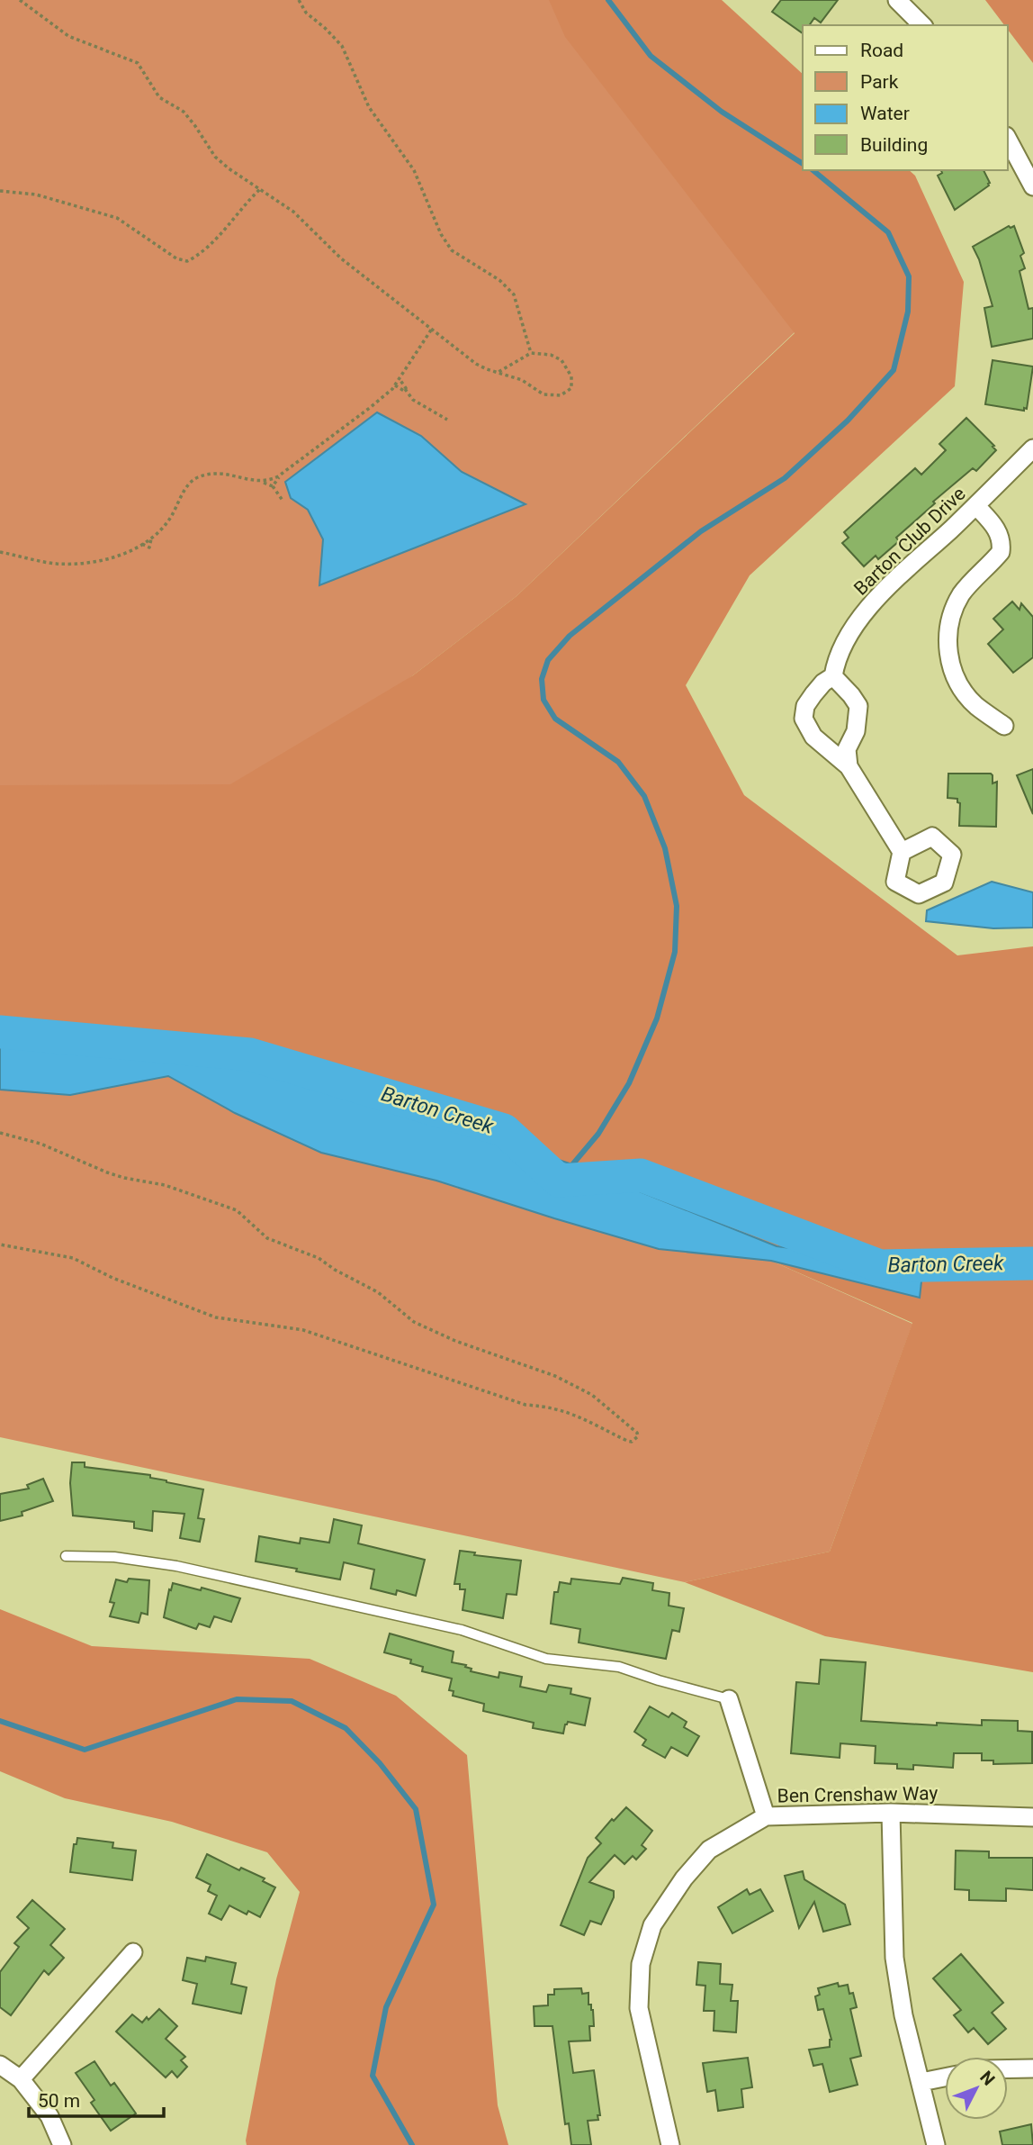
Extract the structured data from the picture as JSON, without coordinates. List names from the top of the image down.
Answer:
{
  "streets": {
    "street": ["Barton Club Drive", "Ben Crenshaw Way"]
  },
  "water": ["Barton Creek"],
  "legend": [
    "Road",
    "Park",
    "Water",
    "Building"
  ],
  "scale_bar": "50 m",
  "north": "top right"
}
